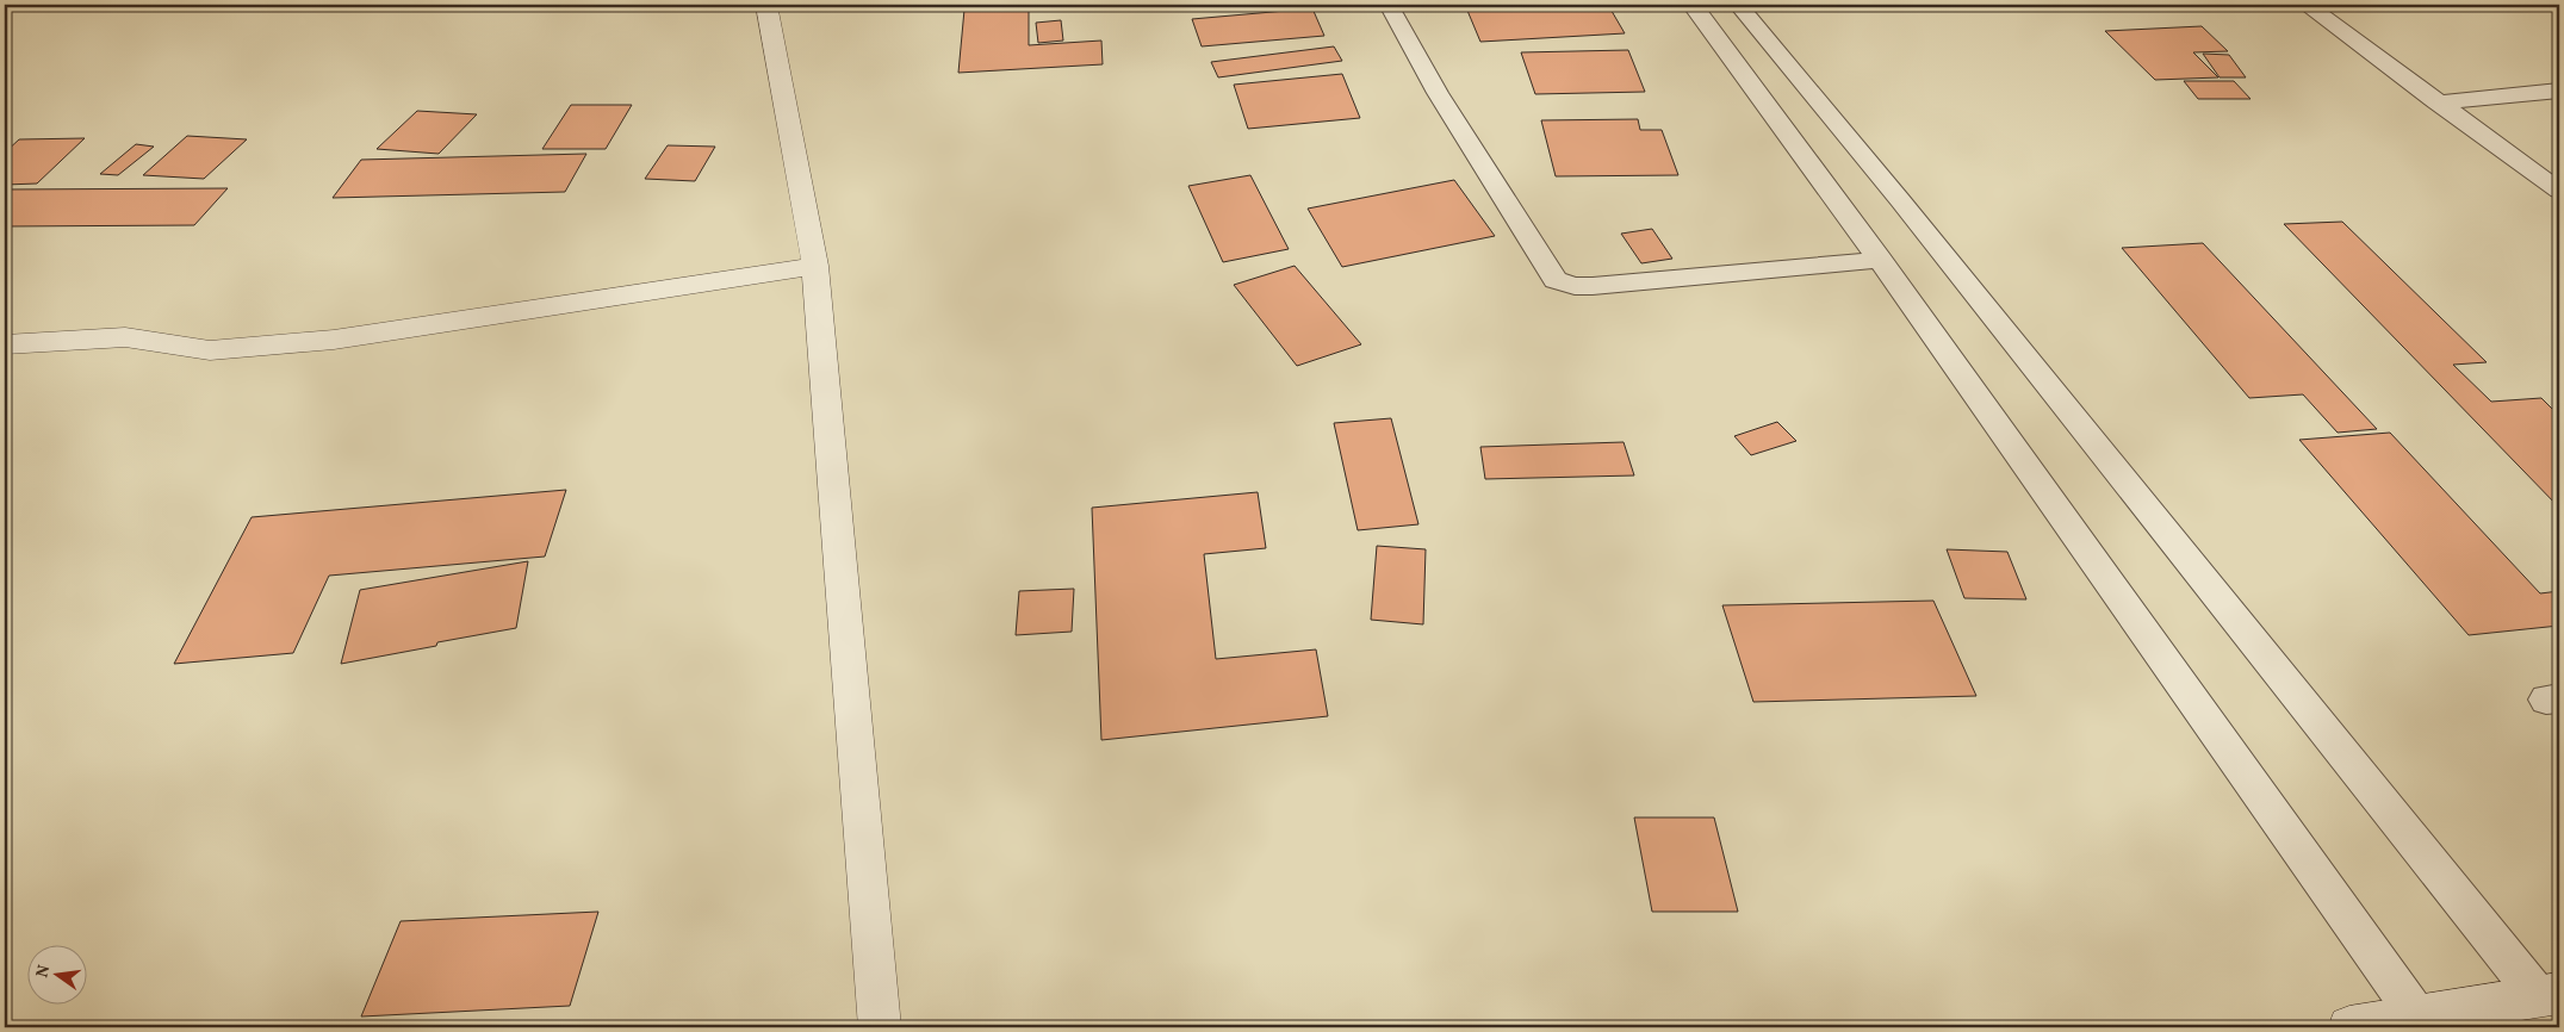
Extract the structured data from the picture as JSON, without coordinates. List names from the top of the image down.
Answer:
{
  "north": "left"
}
